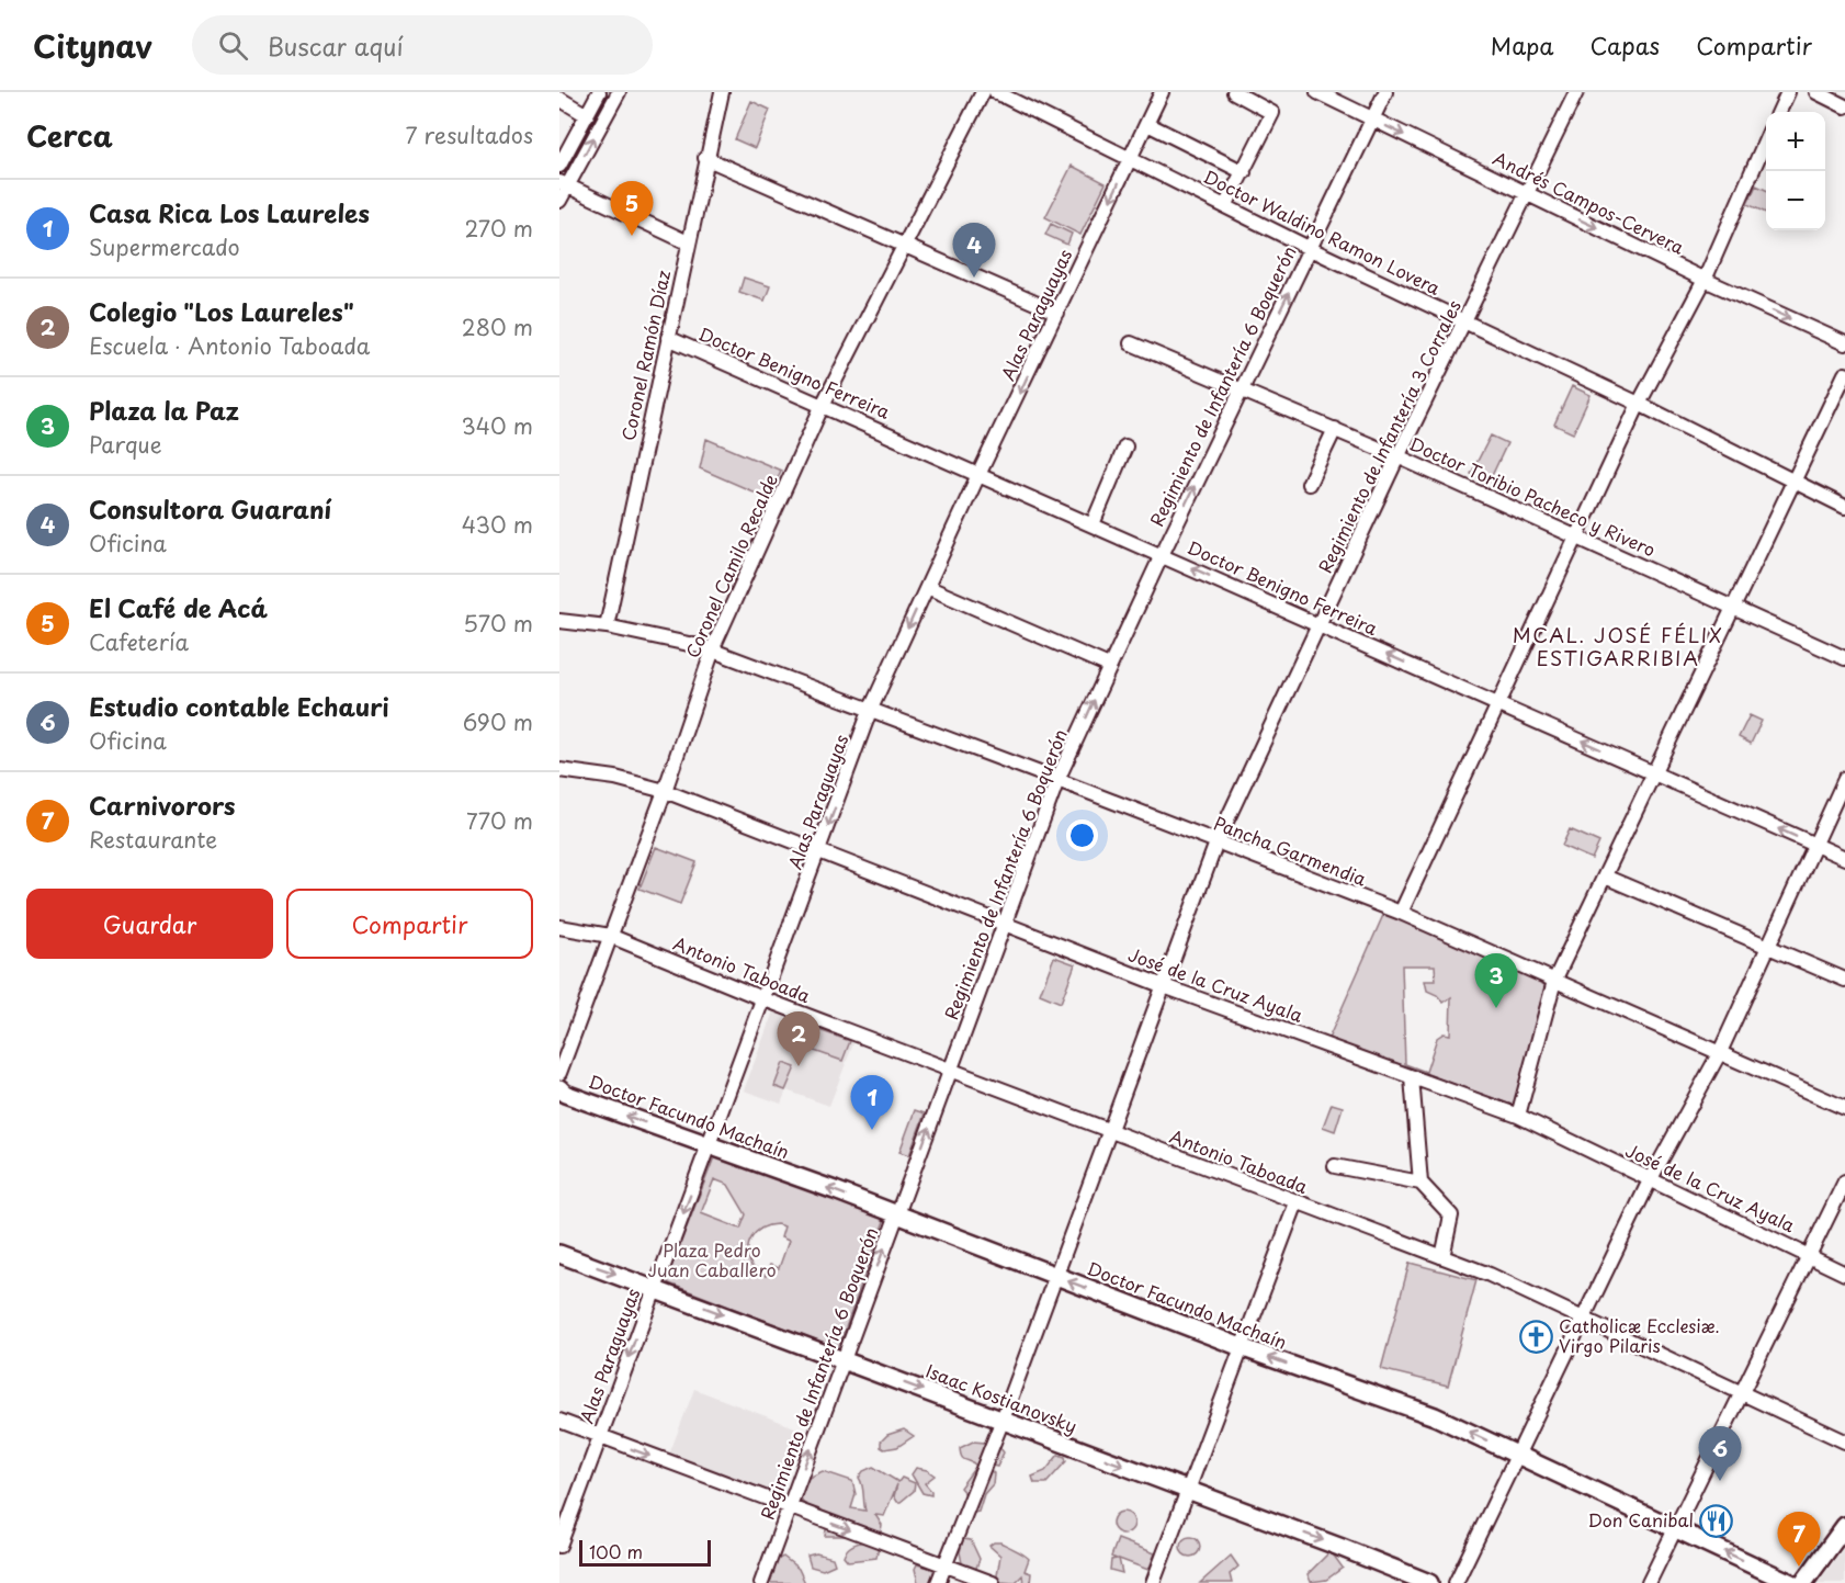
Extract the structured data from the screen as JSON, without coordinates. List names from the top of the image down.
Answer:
{
  "streets": {
    "main road": ["Doctor Facundo Machaín", "Isaac Kostianovsky"],
    "street": [
      "Andrés Campos-Cervera",
      "Doctor Waldino Ramon Lovera",
      "Alas Paraguayas",
      "Coronel Ramón Díaz",
      "Doctor Benigno Ferreira",
      "Regimiento de Infantería 6 Boquerón",
      "Regimiento de Infantería 3 Corrales",
      "Doctor Toribio Pacheco y Rivero",
      "Coronel Camilo Recalde",
      "Pancha Garmendia",
      "Antonio Taboada",
      "José de la Cruz Ayala"
    ]
  },
  "crossings": [
    ["Andrés Campos-Cervera", "Regimiento de Infantería 6 Boquerón"],
    ["Andrés Campos-Cervera", "Regimiento de Infantería 3 Corrales"],
    ["Doctor Waldino Ramon Lovera", "Alas Paraguayas"],
    ["Doctor Waldino Ramon Lovera", "Regimiento de Infantería 6 Boquerón"],
    ["Doctor Waldino Ramon Lovera", "Regimiento de Infantería 3 Corrales"],
    ["Alas Paraguayas", "Doctor Benigno Ferreira"],
    ["Alas Paraguayas", "Pancha Garmendia"],
    ["Alas Paraguayas", "Antonio Taboada"],
    ["Alas Paraguayas", "José de la Cruz Ayala"],
    ["Alas Paraguayas", "Doctor Facundo Machaín"],
    ["Alas Paraguayas", "Isaac Kostianovsky"],
    ["Coronel Ramón Díaz", "Doctor Benigno Ferreira"],
    ["Coronel Ramón Díaz", "Pancha Garmendia"],
    ["Doctor Benigno Ferreira", "Regimiento de Infantería 6 Boquerón"],
    ["Doctor Benigno Ferreira", "Regimiento de Infantería 3 Corrales"],
    ["Doctor Benigno Ferreira", "Coronel Camilo Recalde"],
    ["Regimiento de Infantería 6 Boquerón", "Doctor Toribio Pacheco y Rivero"],
    ["Regimiento de Infantería 6 Boquerón", "Pancha Garmendia"],
    ["Regimiento de Infantería 6 Boquerón", "Antonio Taboada"],
    ["Regimiento de Infantería 6 Boquerón", "José de la Cruz Ayala"],
    ["Regimiento de Infantería 6 Boquerón", "Doctor Facundo Machaín"],
    ["Regimiento de Infantería 6 Boquerón", "Isaac Kostianovsky"],
    ["Regimiento de Infantería 3 Corrales", "Doctor Toribio Pacheco y Rivero"],
    ["Regimiento de Infantería 3 Corrales", "Pancha Garmendia"],
    ["Regimiento de Infantería 3 Corrales", "Antonio Taboada"],
    ["Regimiento de Infantería 3 Corrales", "José de la Cruz Ayala"],
    ["Regimiento de Infantería 3 Corrales", "Doctor Facundo Machaín"],
    ["Regimiento de Infantería 3 Corrales", "Isaac Kostianovsky"],
    ["Coronel Camilo Recalde", "Pancha Garmendia"],
    ["Coronel Camilo Recalde", "Antonio Taboada"],
    ["Coronel Camilo Recalde", "José de la Cruz Ayala"]
  ],
  "one_way": [
    "Andrés Campos-Cervera",
    "Alas Paraguayas",
    "Doctor Benigno Ferreira",
    "Regimiento de Infantería 6 Boquerón",
    "Doctor Facundo Machaín",
    "Isaac Kostianovsky"
  ],
  "districts": ["MCAL. JOSÉ FÉLIX ESTIGARRIBIA"],
  "parks": ["Plaza Pedro Juan Caballero"],
  "places": {
    "church": ["Catholicæ Ecclesiæ. Virgo Pilaris"],
    "restaurant": ["Don Canibal"]
  },
  "scale_bar": "100 m",
  "page": {
    "header": "Citynav",
    "search": "Buscar aquí",
    "nav": ["Mapa", "Capas", "Compartir"],
    "heading": ["Cerca", "7 resultados"],
    "map_buttons": ["+", "−"],
    "list": [
      {
        "mark": "1",
        "name": "Casa Rica Los Laureles",
        "note": "Supermercado",
        "value": "270 m"
      },
      {
        "mark": "2",
        "name": "Colegio \"Los Laureles\"",
        "note": "Escuela · Antonio Taboada",
        "value": "280 m"
      },
      {
        "mark": "3",
        "name": "Plaza la Paz",
        "note": "Parque",
        "value": "340 m"
      },
      {
        "mark": "4",
        "name": "Consultora Guaraní",
        "note": "Oficina",
        "value": "430 m"
      },
      {
        "mark": "5",
        "name": "El Café de Acá",
        "note": "Cafetería",
        "value": "570 m"
      },
      {
        "mark": "6",
        "name": "Estudio contable Echauri",
        "note": "Oficina",
        "value": "690 m"
      },
      {
        "mark": "7",
        "name": "Carnivorors",
        "note": "Restaurante",
        "value": "770 m"
      }
    ],
    "pins": [
      "5",
      "4",
      "3",
      "2",
      "1",
      "6",
      "7"
    ],
    "buttons": ["Guardar", "Compartir"],
    "scale": "100 m"
  }
}
